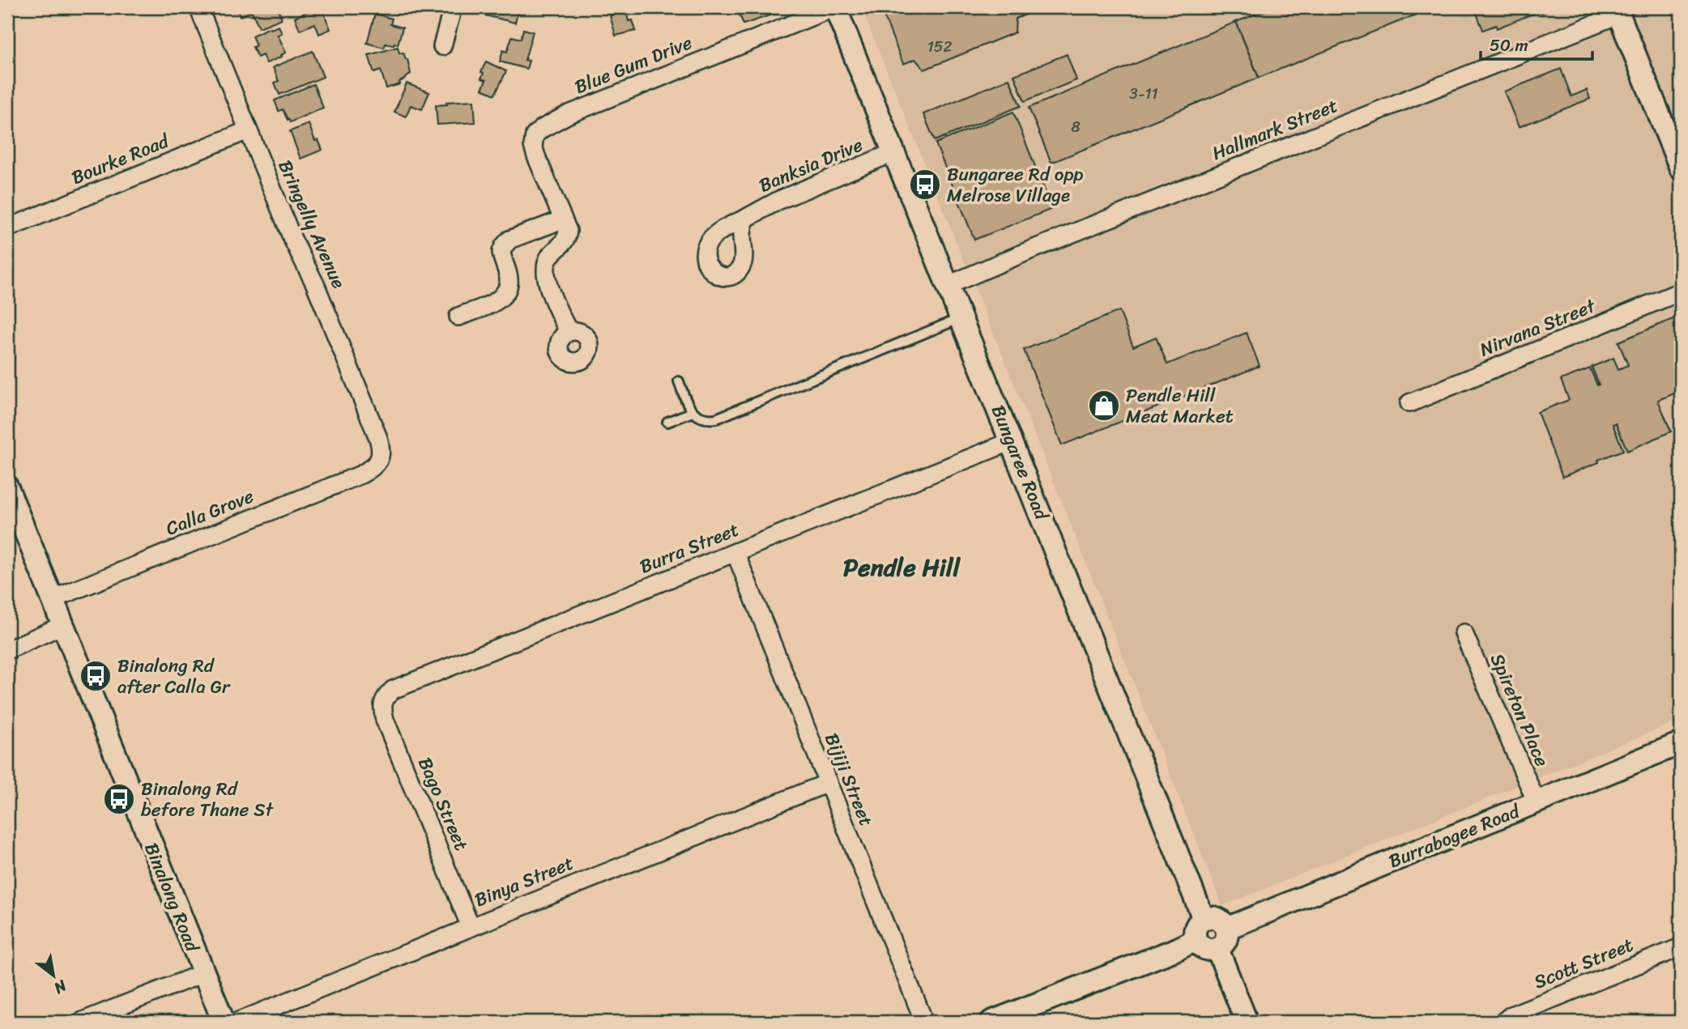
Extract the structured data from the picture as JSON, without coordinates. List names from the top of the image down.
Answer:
{
  "streets": {
    "street": [
      "Blue Gum Drive",
      "Hallmark Street",
      "Bourke Road",
      "Banksia Drive",
      "Bringelly Avenue",
      "Nirvana Street",
      "Bungaree Road",
      "Calla Grove",
      "Burra Street",
      "Spireton Place",
      "Bijiji Street",
      "Bago Street",
      "Burrabogee Road",
      "Binya Street",
      "Binalong Road",
      "Scott Street"
    ]
  },
  "crossings": [
    ["Blue Gum Drive", "Bungaree Road"],
    ["Hallmark Street", "Bungaree Road"],
    ["Bourke Road", "Bringelly Avenue"],
    ["Banksia Drive", "Bungaree Road"],
    ["Bringelly Avenue", "Calla Grove"],
    ["Bungaree Road", "Burra Street"],
    ["Bungaree Road", "Burrabogee Road"],
    ["Calla Grove", "Binalong Road"],
    ["Burra Street", "Bijiji Street"],
    ["Burra Street", "Bago Street"],
    ["Spireton Place", "Burrabogee Road"],
    ["Bijiji Street", "Binya Street"],
    ["Bago Street", "Binya Street"]
  ],
  "districts": ["Pendle Hill"],
  "places": {
    "bus stop": ["Bungaree Rd opp Melrose Village", "Binalong Rd after Calla Gr", "Binalong Rd before Thane St"],
    "shop": ["Pendle Hill Meat Market"]
  },
  "house_numbers": ["152", "3-11", "8"],
  "scale_bar": "50 m",
  "north": "bottom right"
}
